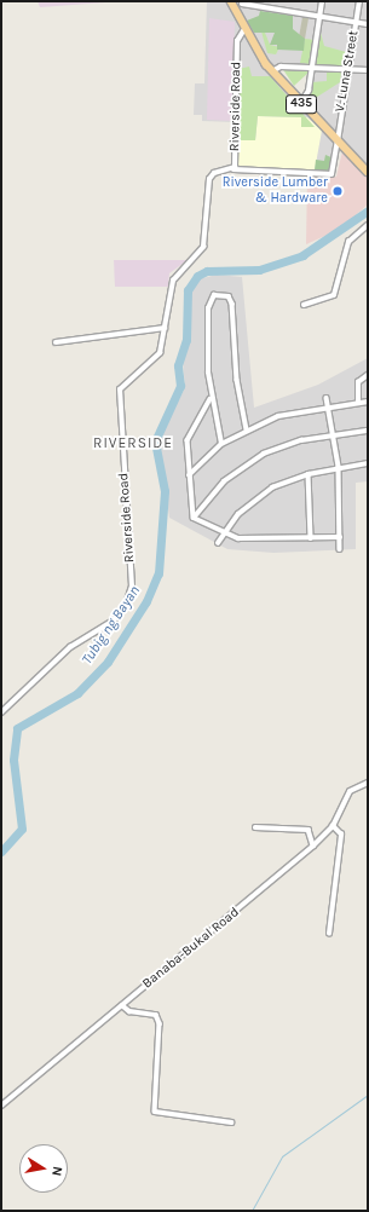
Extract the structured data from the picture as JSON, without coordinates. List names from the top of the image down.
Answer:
{
  "streets": {
    "main road": ["435"],
    "street": ["V. Luna Street", "Riverside Road", "Banaba-Bukal Road"]
  },
  "crossings": [
    ["V. Luna Street", "435"],
    ["435", "Riverside Road"]
  ],
  "districts": ["RIVERSIDE"],
  "water": ["Tubig ng Bayan"],
  "places": ["Riverside Lumber & Hardware"],
  "north": "right"
}
